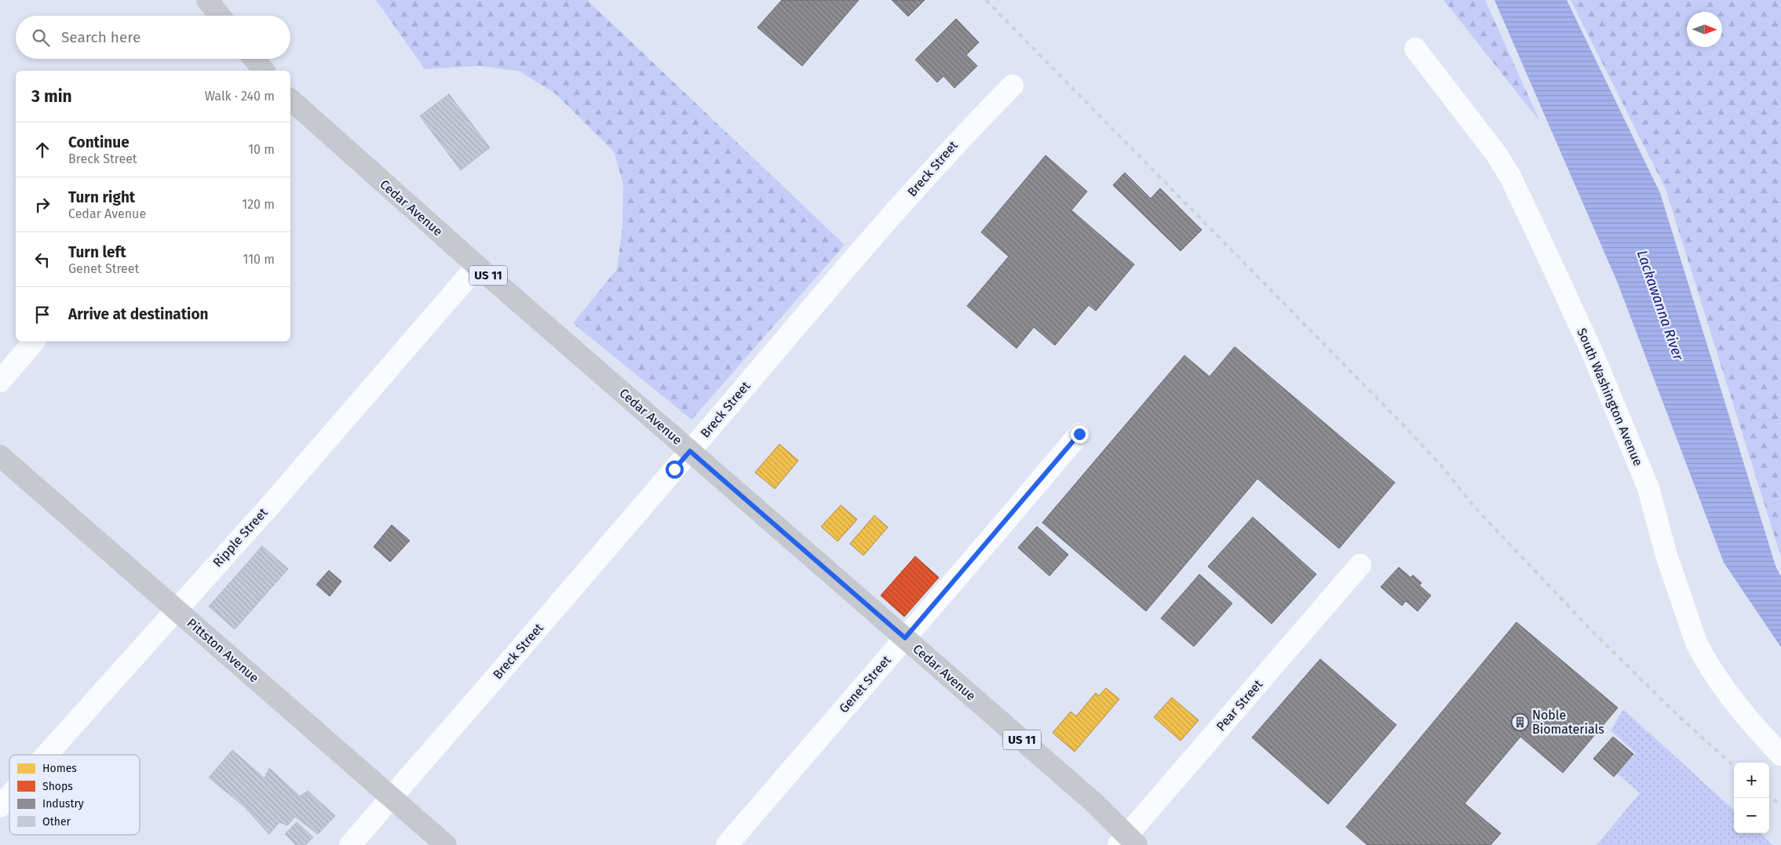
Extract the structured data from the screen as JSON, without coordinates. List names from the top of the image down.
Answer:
{
  "streets": {
    "main road": ["Cedar Avenue", "US 11", "Pittston Avenue"],
    "street": [
      "Breck Street",
      "South Washington Avenue",
      "Ripple Street",
      "Genet Street",
      "Pear Street"
    ]
  },
  "crossings": [
    ["Breck Street", "Cedar Avenue"],
    ["Breck Street", "Pittston Avenue"],
    ["Cedar Avenue", "Ripple Street"],
    ["Cedar Avenue", "Genet Street"],
    ["Cedar Avenue", "Pear Street"],
    ["Ripple Street", "Pittston Avenue"]
  ],
  "water": ["Lackawanna River"],
  "places": {
    "building": ["Noble Biomaterials"]
  },
  "legend": [
    "Homes",
    "Shops",
    "Industry",
    "Other"
  ],
  "north": "right",
  "page": {
    "search": "Search here",
    "heading": ["3 min", "Walk · 240 m"],
    "list": [
      ["Continue", "Breck Street", "10 m"],
      ["Turn right", "Cedar Avenue", "120 m"],
      ["Turn left", "Genet Street", "110 m"],
      "Arrive at destination"
    ],
    "map_buttons": ["+", "−"]
  }
}
